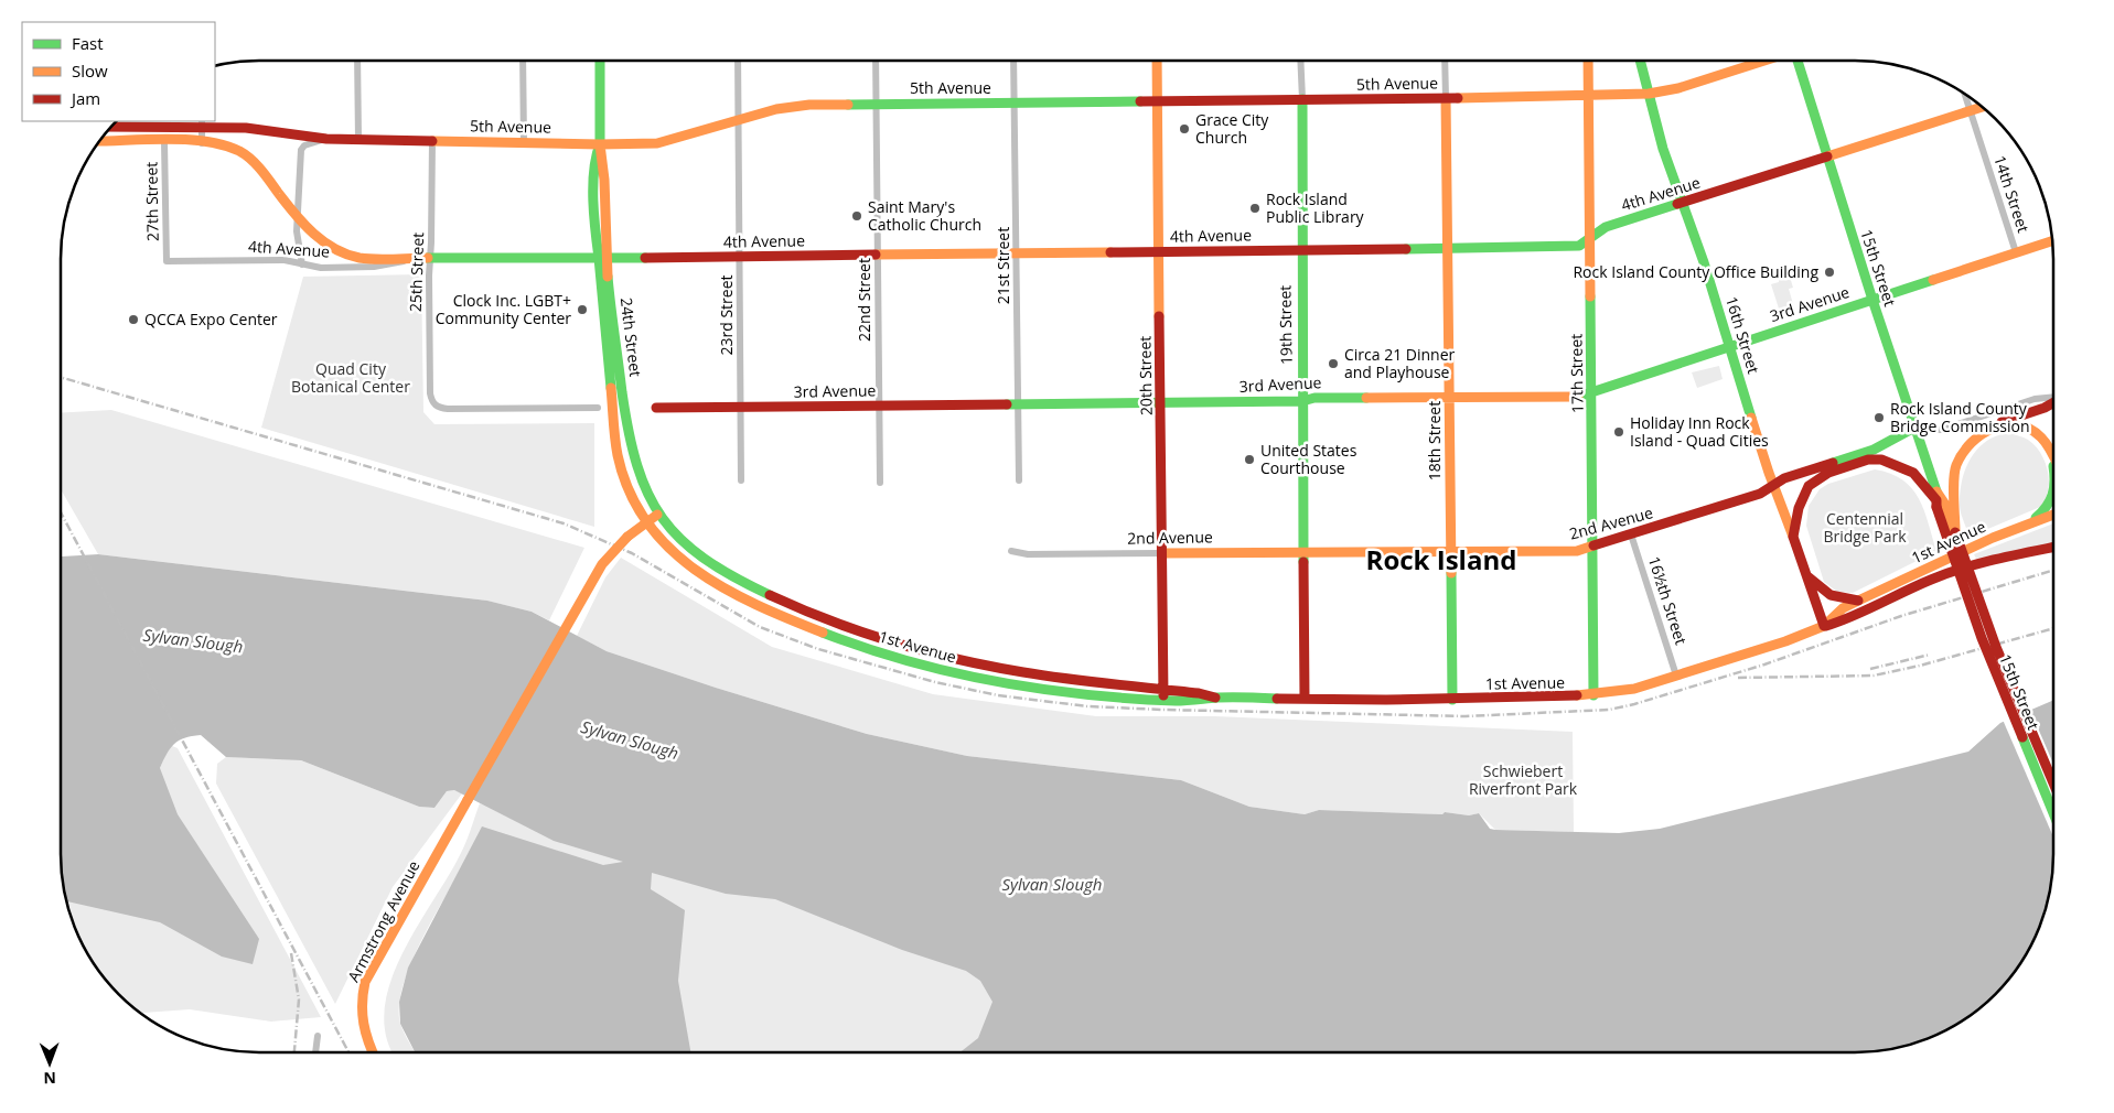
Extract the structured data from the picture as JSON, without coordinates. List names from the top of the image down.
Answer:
{
  "streets": {
    "main road": [
      "5th Avenue",
      "4th Avenue",
      "15th Street",
      "3rd Avenue",
      "19th Street",
      "16th Street",
      "24th Street",
      "17th Street",
      "20th Street",
      "18th Street",
      "2nd Avenue",
      "1st Avenue",
      "Armstrong Avenue"
    ],
    "street": [
      "14th Street",
      "27th Street",
      "21st Street",
      "25th Street",
      "22nd Street",
      "23rd Street",
      "16½th Street"
    ]
  },
  "crossings": [
    ["5th Avenue", "21st Street"],
    ["5th Avenue", "25th Street"],
    ["5th Avenue", "22nd Street"],
    ["5th Avenue", "23rd Street"],
    ["5th Avenue", "19th Street"],
    ["5th Avenue", "16th Street"],
    ["5th Avenue", "24th Street"],
    ["5th Avenue", "17th Street"],
    ["5th Avenue", "20th Street"],
    ["5th Avenue", "18th Street"],
    ["4th Avenue", "14th Street"],
    ["4th Avenue", "27th Street"],
    ["4th Avenue", "21st Street"],
    ["4th Avenue", "15th Street"],
    ["4th Avenue", "25th Street"],
    ["4th Avenue", "22nd Street"],
    ["4th Avenue", "23rd Street"],
    ["4th Avenue", "19th Street"],
    ["4th Avenue", "16th Street"],
    ["4th Avenue", "24th Street"],
    ["4th Avenue", "17th Street"],
    ["4th Avenue", "20th Street"],
    ["4th Avenue", "18th Street"],
    ["14th Street", "3rd Avenue"],
    ["21st Street", "3rd Avenue"],
    ["15th Street", "3rd Avenue"],
    ["15th Street", "2nd Avenue"],
    ["22nd Street", "3rd Avenue"],
    ["3rd Avenue", "23rd Street"],
    ["3rd Avenue", "19th Street"],
    ["3rd Avenue", "16th Street"],
    ["3rd Avenue", "17th Street"],
    ["3rd Avenue", "20th Street"],
    ["3rd Avenue", "18th Street"],
    ["19th Street", "2nd Avenue"],
    ["19th Street", "1st Avenue"],
    ["16th Street", "2nd Avenue"],
    ["16th Street", "1st Avenue"],
    ["24th Street", "1st Avenue"],
    ["24th Street", "Armstrong Avenue"],
    ["17th Street", "2nd Avenue"],
    ["17th Street", "1st Avenue"],
    ["20th Street", "2nd Avenue"],
    ["20th Street", "1st Avenue"],
    ["18th Street", "2nd Avenue"],
    ["18th Street", "1st Avenue"],
    ["2nd Avenue", "16½th Street"],
    ["1st Avenue", "16½th Street"],
    ["1st Avenue", "Armstrong Avenue"]
  ],
  "districts": ["Rock Island"],
  "water": ["Sylvan Slough"],
  "parks": ["Quad City Botanical Center", "Centennial Bridge Park", "Schwiebert Riverfront Park"],
  "places": [
    "Grace City Church",
    "Rock Island Public Library",
    "Saint Mary's Catholic Church",
    "Rock Island County Office Building",
    "Clock Inc. LGBT+ Community Center",
    "QCCA Expo Center",
    "Circa 21 Dinner and Playhouse",
    "Rock Island County Bridge Commission",
    "Holiday Inn Rock Island - Quad Cities",
    "United States Courthouse"
  ],
  "legend": ["Fast", "Slow", "Jam"],
  "north": "bottom"
}
